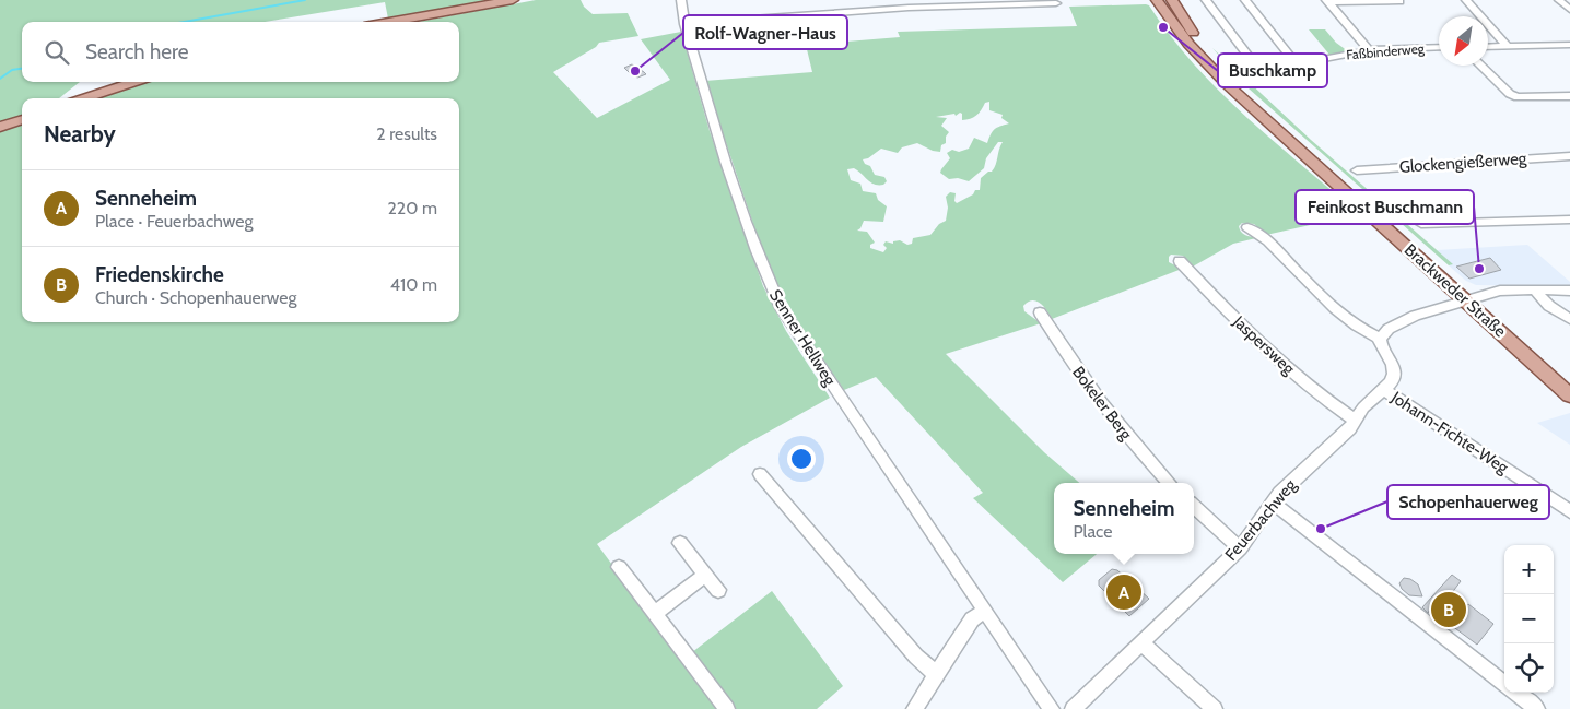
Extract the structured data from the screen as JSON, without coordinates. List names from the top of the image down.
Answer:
{
  "streets": {
    "main road": ["Brackweder Straße"],
    "street": [
      "Faßbinderweg",
      "Glockengießerweg",
      "Senner Hellweg",
      "Jaspersweg",
      "Bokeler Berg",
      "Johann-Fichte-Weg",
      "Feuerbachweg"
    ]
  },
  "crossings": [
    ["Jaspersweg", "Feuerbachweg"],
    ["Johann-Fichte-Weg", "Feuerbachweg"]
  ],
  "places": [
    "Buschkamp",
    "Rolf-Wagner-Haus",
    "Feinkost Buschmann",
    "Schopenhauerweg"
  ],
  "north": "bottom left",
  "page": {
    "search": "Search here",
    "heading": ["Nearby", "2 results"],
    "list": [
      {
        "mark": "A",
        "name": "Senneheim",
        "note": "Place · Feuerbachweg",
        "value": "220 m"
      },
      {
        "mark": "B",
        "name": "Friedenskirche",
        "note": "Church · Schopenhauerweg",
        "value": "410 m"
      }
    ],
    "popup": ["Senneheim", "Place"],
    "map_buttons": ["+", "−"],
    "pins": ["A", "B"]
  }
}
